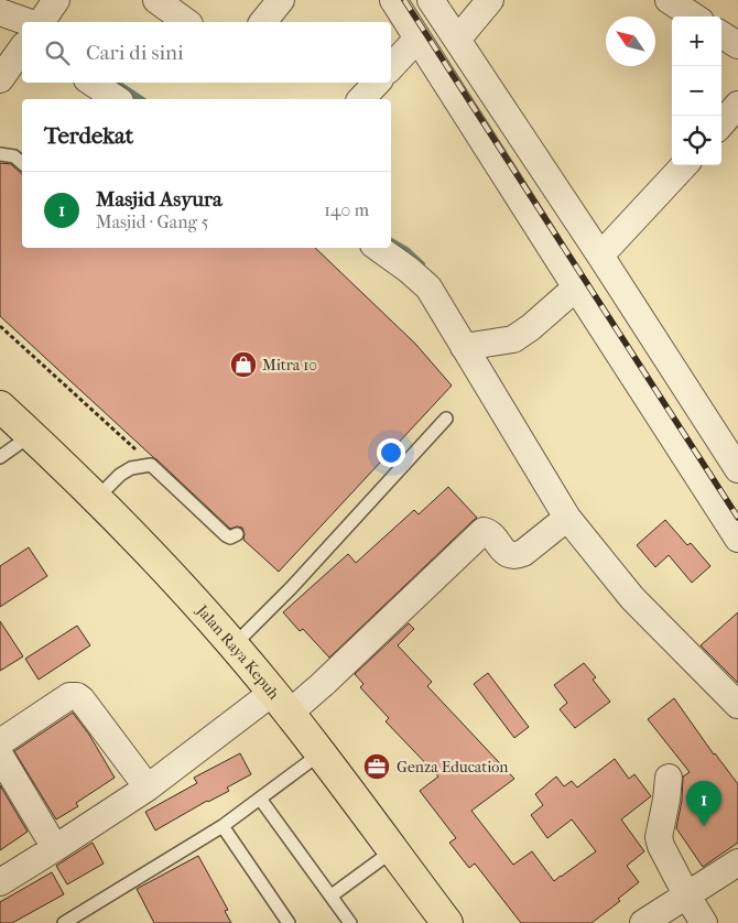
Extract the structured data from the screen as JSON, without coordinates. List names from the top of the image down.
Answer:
{
  "streets": {
    "main road": ["Jalan Raya Kepuh"]
  },
  "places": {
    "shop": ["Mitra 10"],
    "office": ["Genza Education"]
  },
  "north": "top left",
  "page": {
    "map_buttons": ["+", "−"],
    "search": "Cari di sini",
    "heading": "Terdekat",
    "list": [
      {
        "mark": "1",
        "name": "Masjid Asyura",
        "note": "Masjid · Gang 5",
        "value": "140 m"
      }
    ],
    "pins": "1"
  }
}
